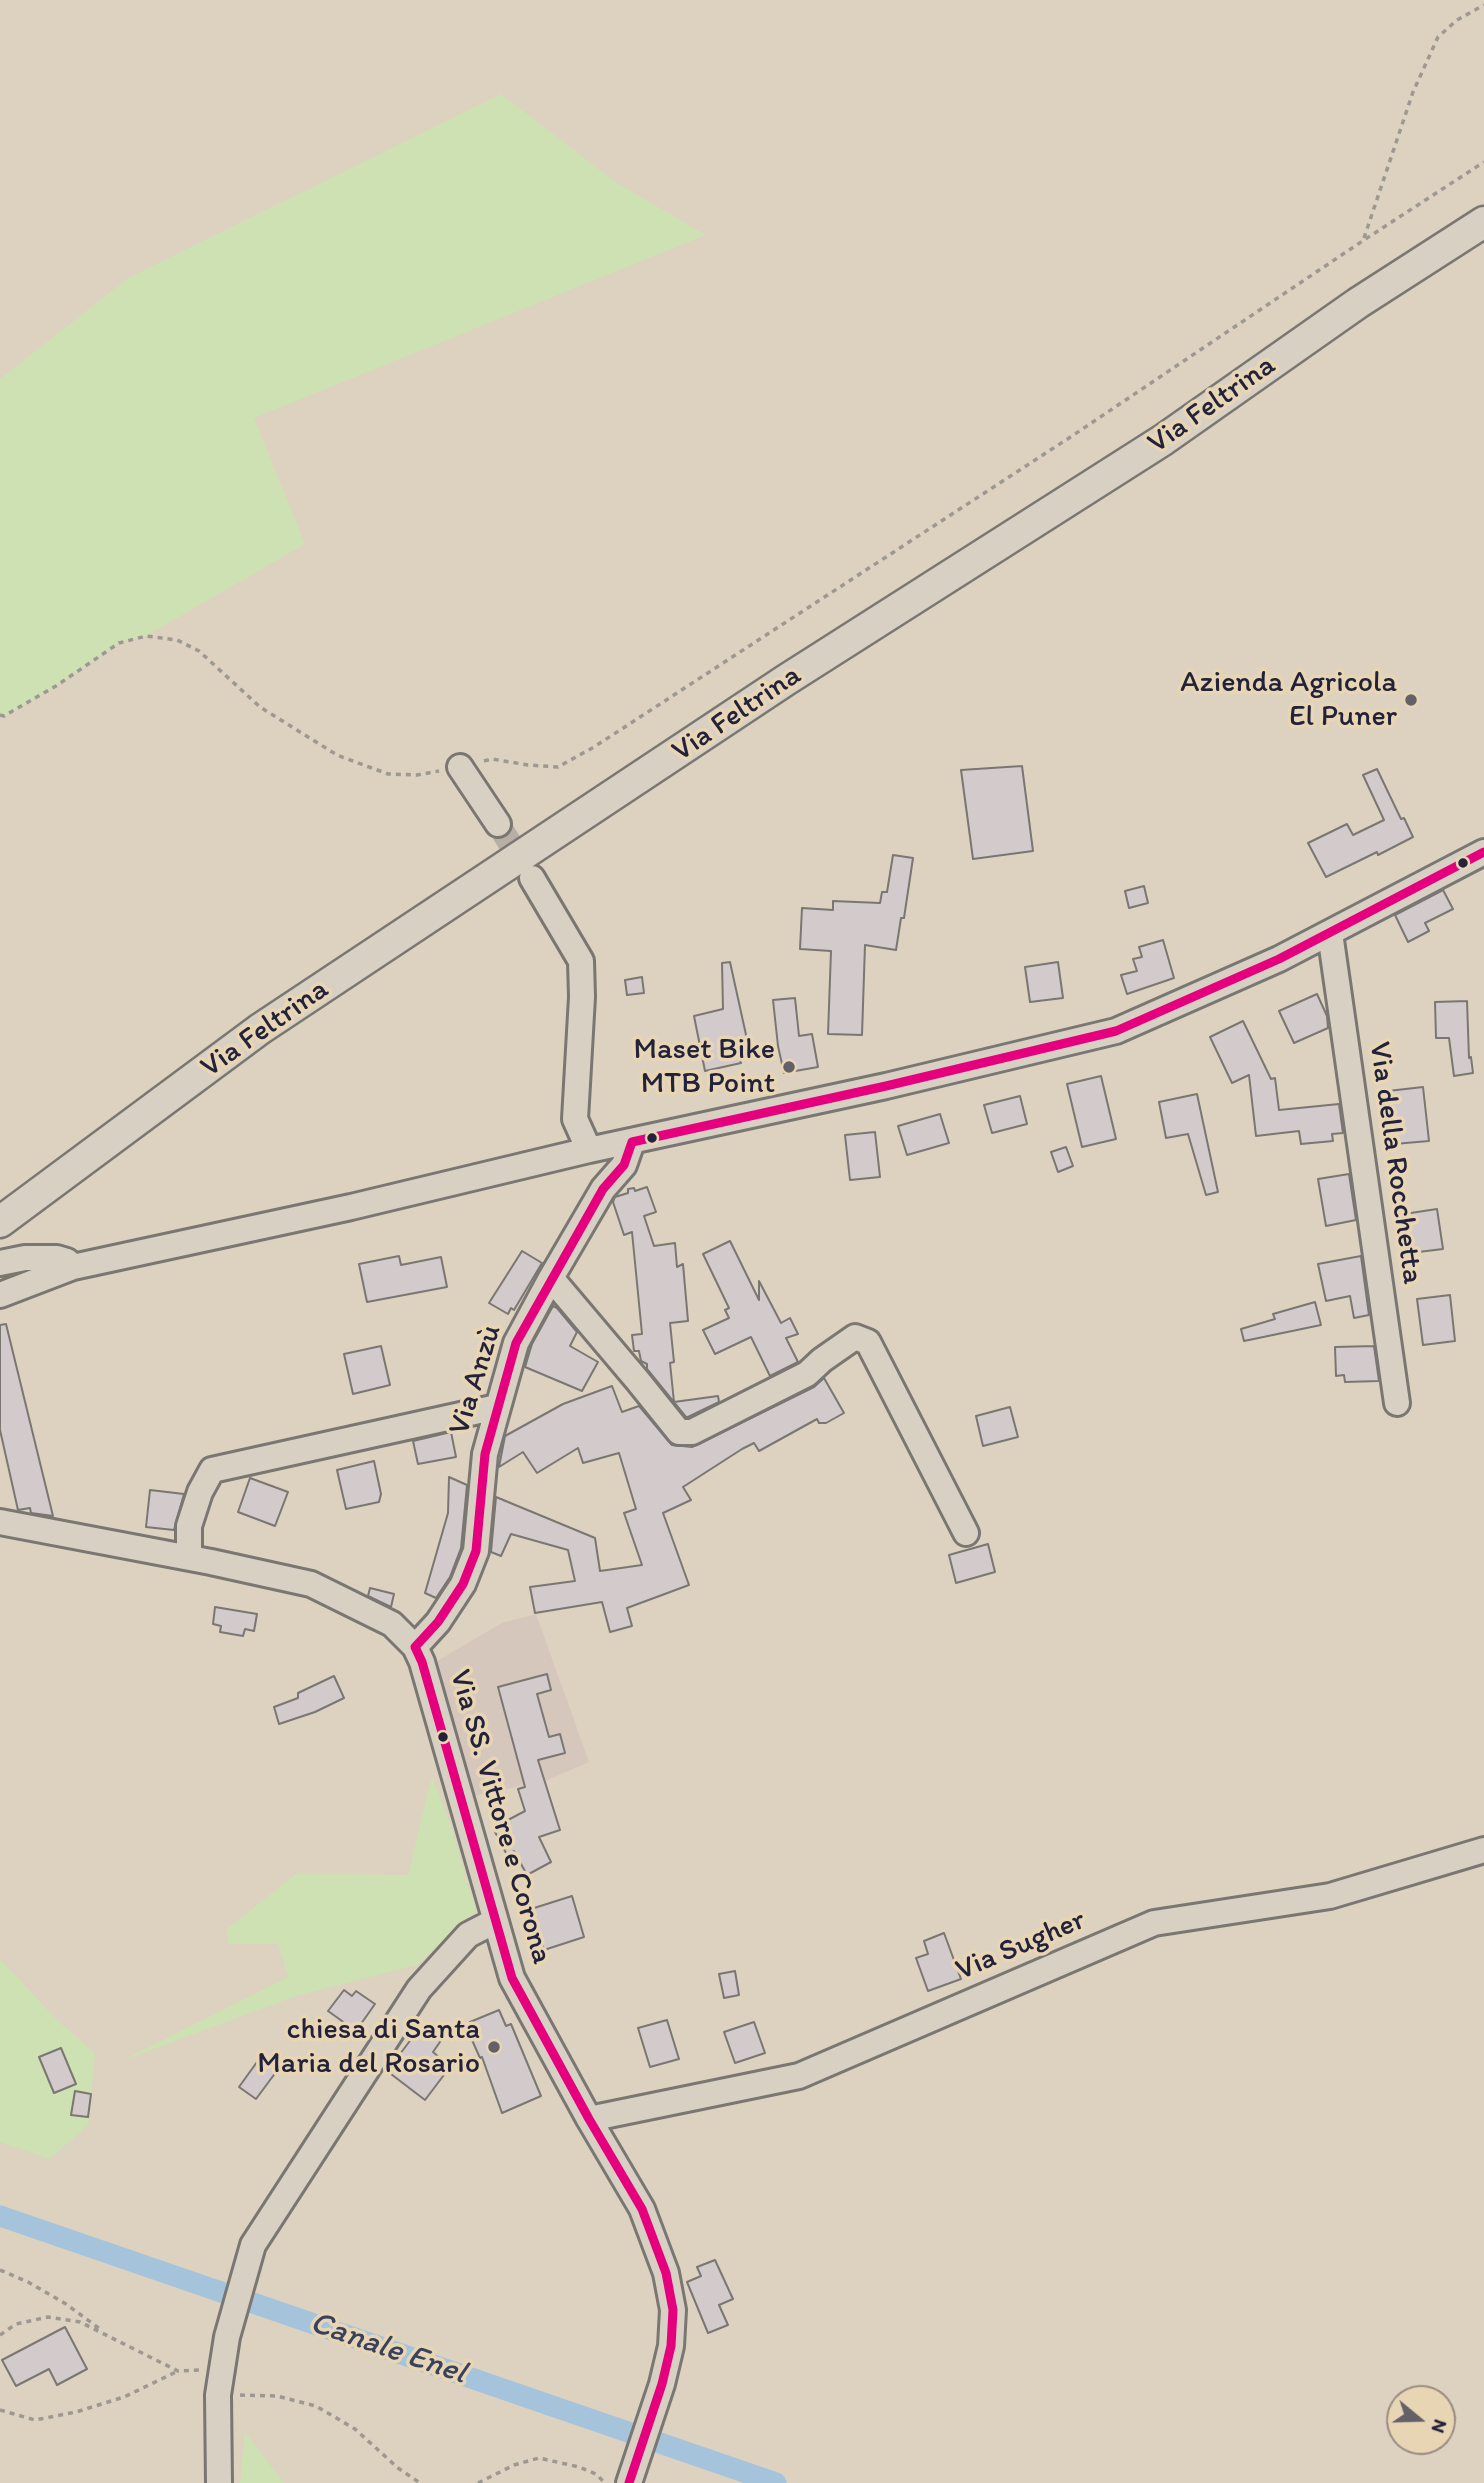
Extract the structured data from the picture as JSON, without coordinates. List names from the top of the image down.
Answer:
{
  "streets": {
    "main road": ["Via Feltrina"],
    "street": [
      "Via della Rocchetta",
      "Via Anzù",
      "Via SS. Vittore e Corona",
      "Via Sugher"
    ]
  },
  "crossings": [
    ["Via Anzù", "Via SS. Vittore e Corona"],
    ["Via SS. Vittore e Corona", "Via Sugher"]
  ],
  "water": ["Canale Enel"],
  "places": ["Azienda Agricola El Puner", "Maset Bike MTB Point", "chiesa di Santa Maria del Rosario"],
  "north": "right"
}
